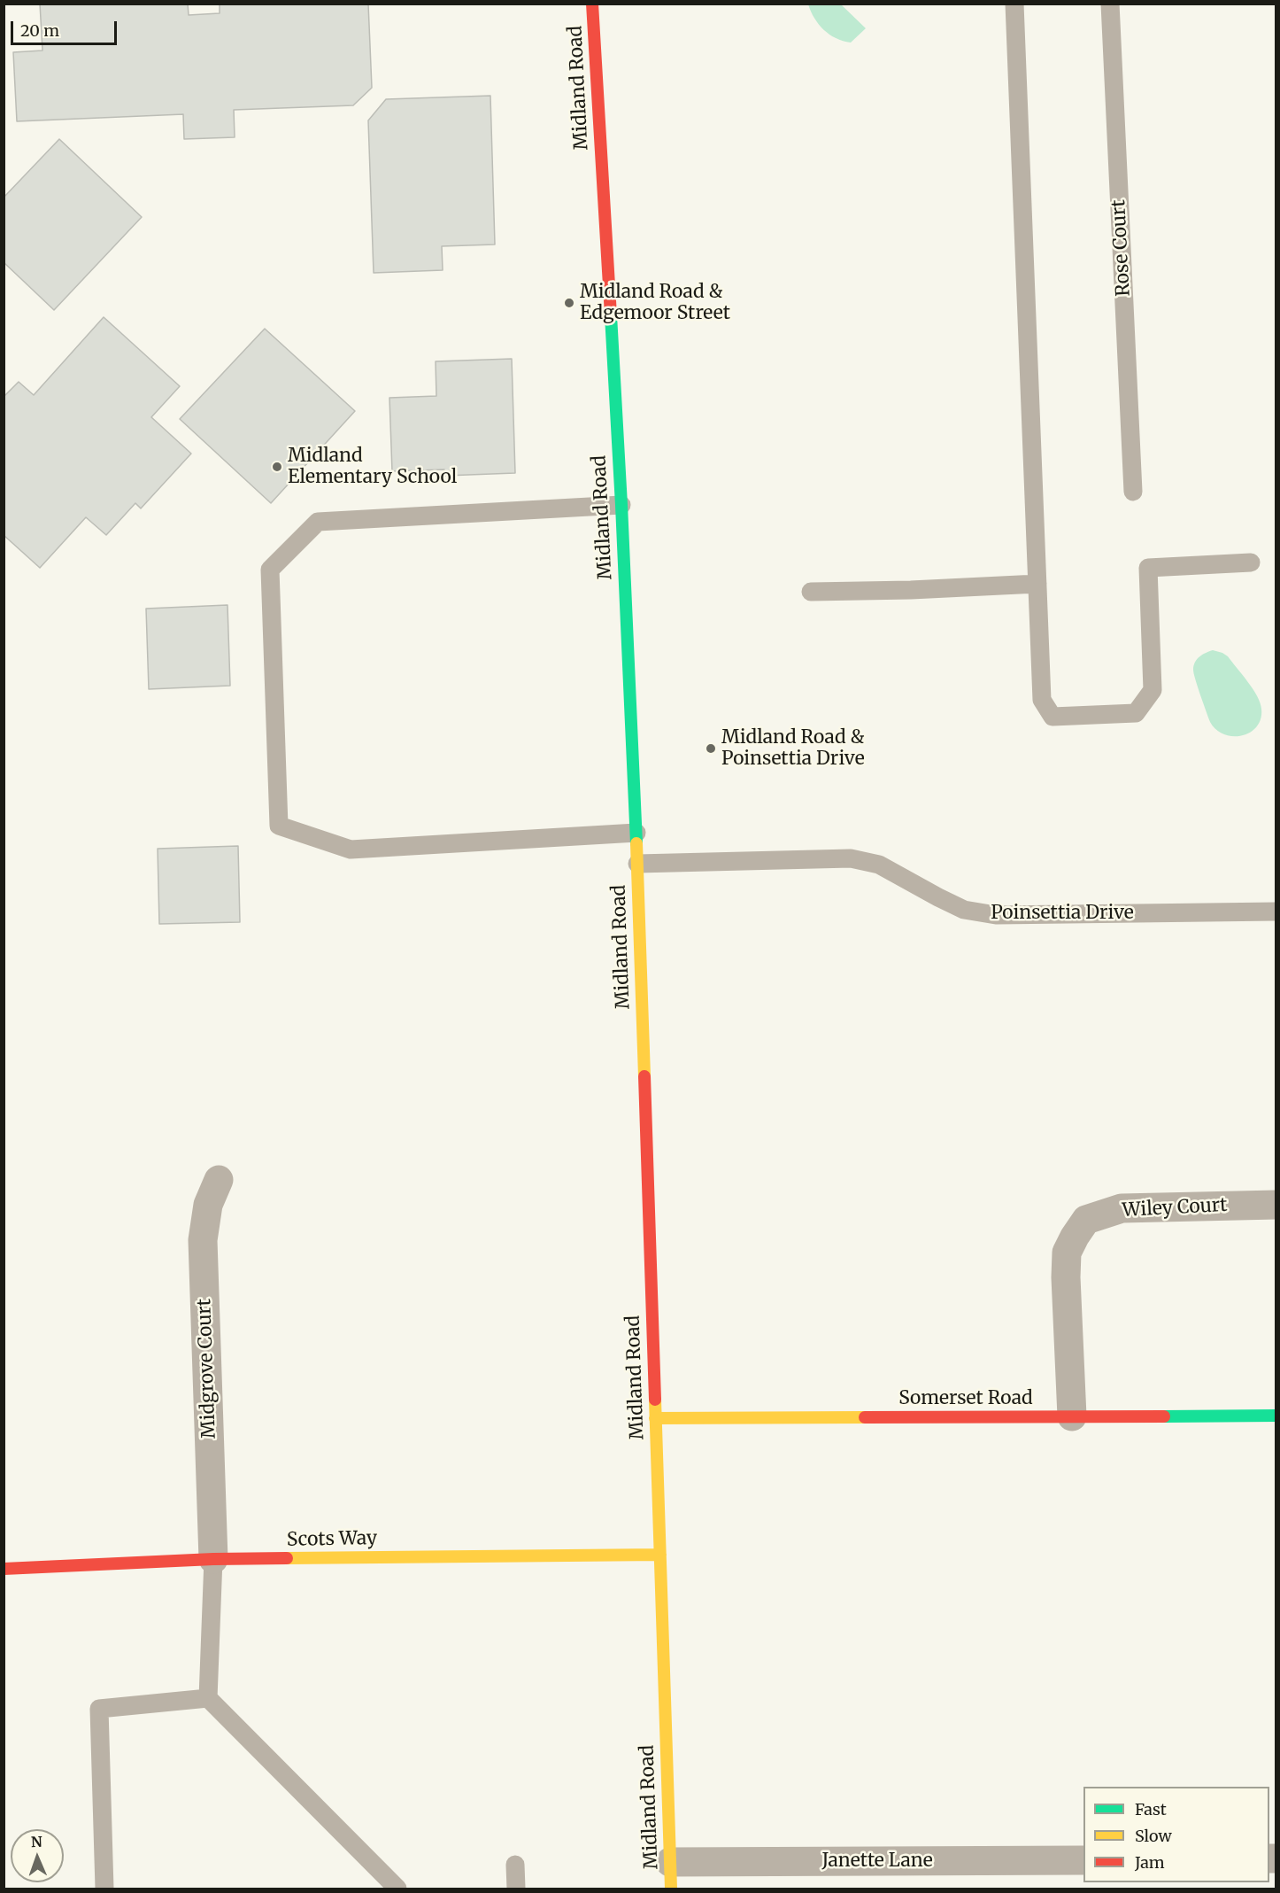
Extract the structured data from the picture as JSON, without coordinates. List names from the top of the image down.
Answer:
{
  "streets": {
    "main road": ["Midland Road", "Somerset Road", "Scots Way"],
    "street": ["Wiley Court", "Midgrove Court", "Janette Lane"],
    "lane": ["Rose Court", "Poinsettia Drive"]
  },
  "crossings": [
    ["Midland Road", "Poinsettia Drive"],
    ["Midland Road", "Somerset Road"],
    ["Midland Road", "Scots Way"],
    ["Midland Road", "Janette Lane"],
    ["Wiley Court", "Somerset Road"],
    ["Midgrove Court", "Scots Way"]
  ],
  "places": ["Midland Road & Edgemoor Street", "Midland Elementary School", "Midland Road & Poinsettia Drive"],
  "legend": ["Fast", "Slow", "Jam"],
  "scale_bar": "20 m",
  "north": "top"
}
